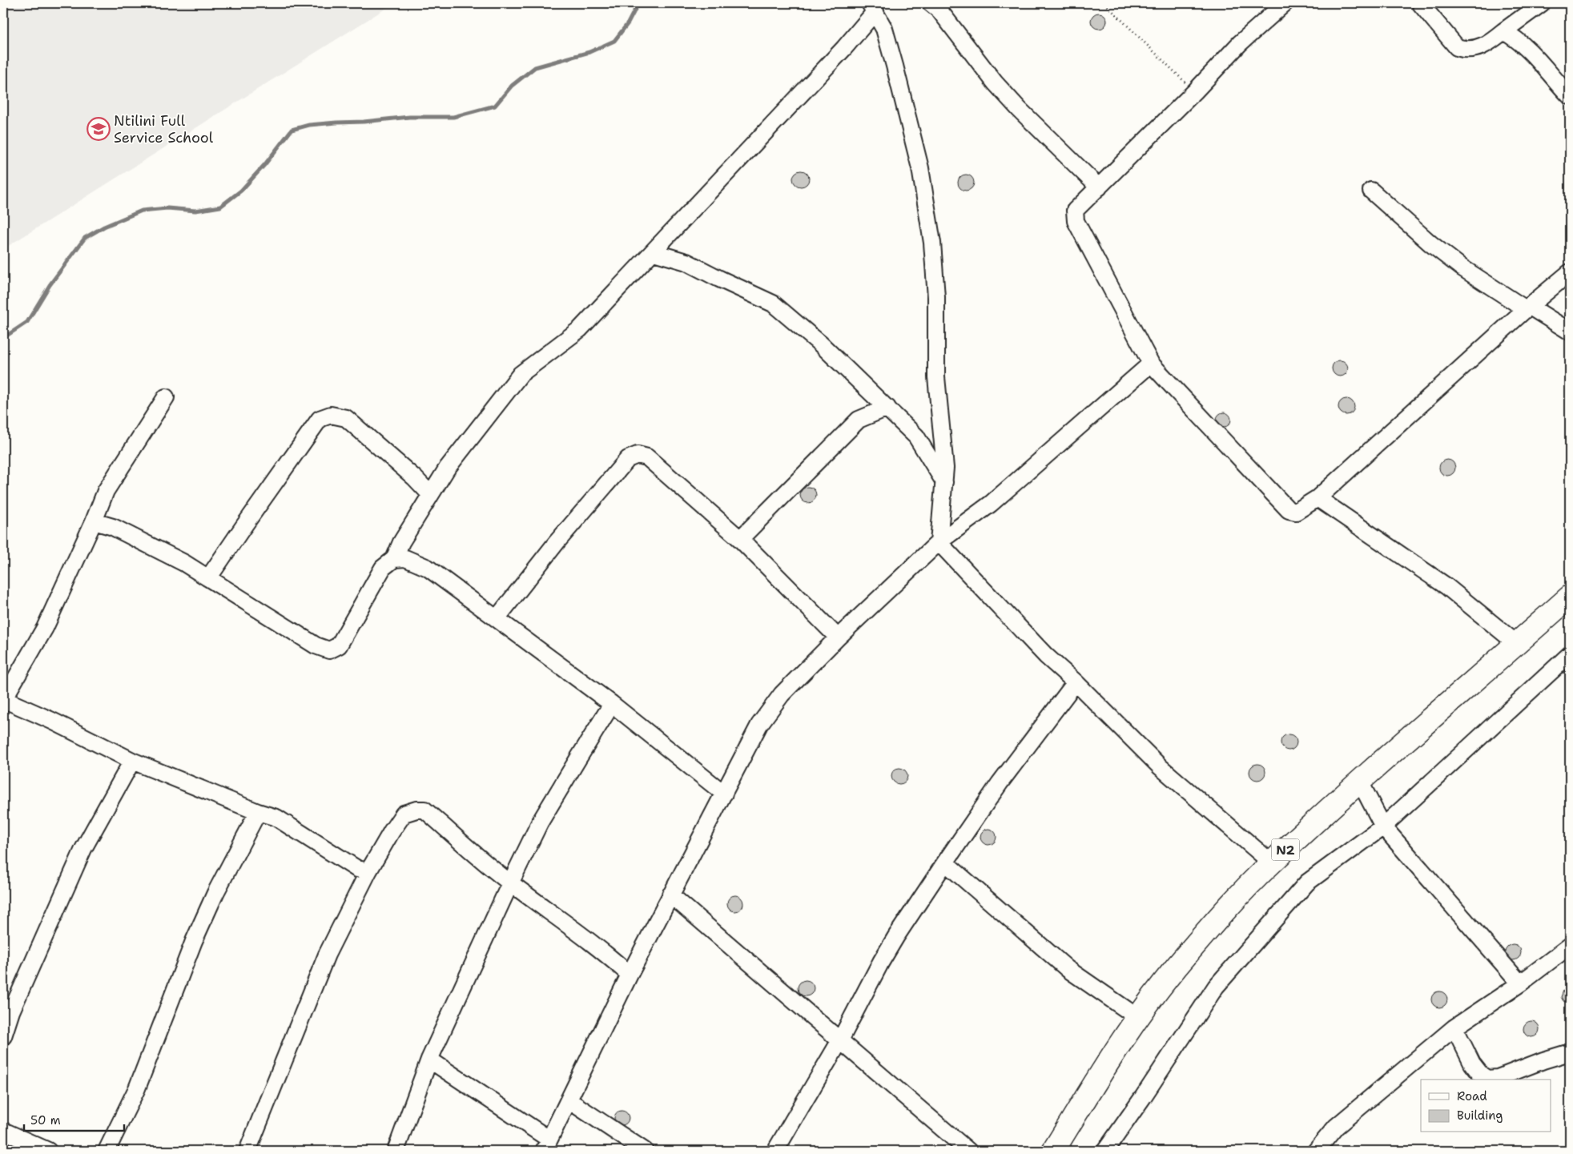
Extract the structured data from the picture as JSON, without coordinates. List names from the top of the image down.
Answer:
{
  "streets": {
    "highway": ["N2"]
  },
  "places": {
    "school or university": ["Ntilini Full Service School"]
  },
  "legend": ["Road", "Building"],
  "scale_bar": "50 m"
}
